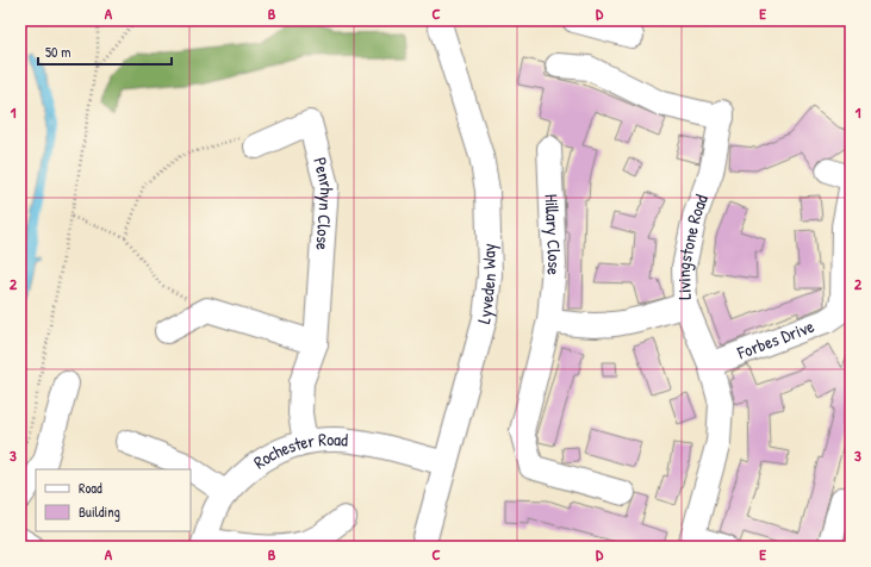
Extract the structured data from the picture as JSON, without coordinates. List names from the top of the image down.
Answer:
{
  "streets": {
    "street": [
      "Penrhyn Close",
      "Hillary Close",
      "Livingstone Road",
      "Lyveden Way",
      "Forbes Drive",
      "Rochester Road"
    ]
  },
  "crossings": [
    ["Penrhyn Close", "Rochester Road"],
    ["Livingstone Road", "Forbes Drive"],
    ["Lyveden Way", "Rochester Road"]
  ],
  "legend": ["Road", "Building"],
  "scale_bar": "50 m",
  "grid": {
    "columns": [
      "A",
      "B",
      "C",
      "D",
      "E"
    ],
    "rows": ["1", "2", "3"]
  }
}
